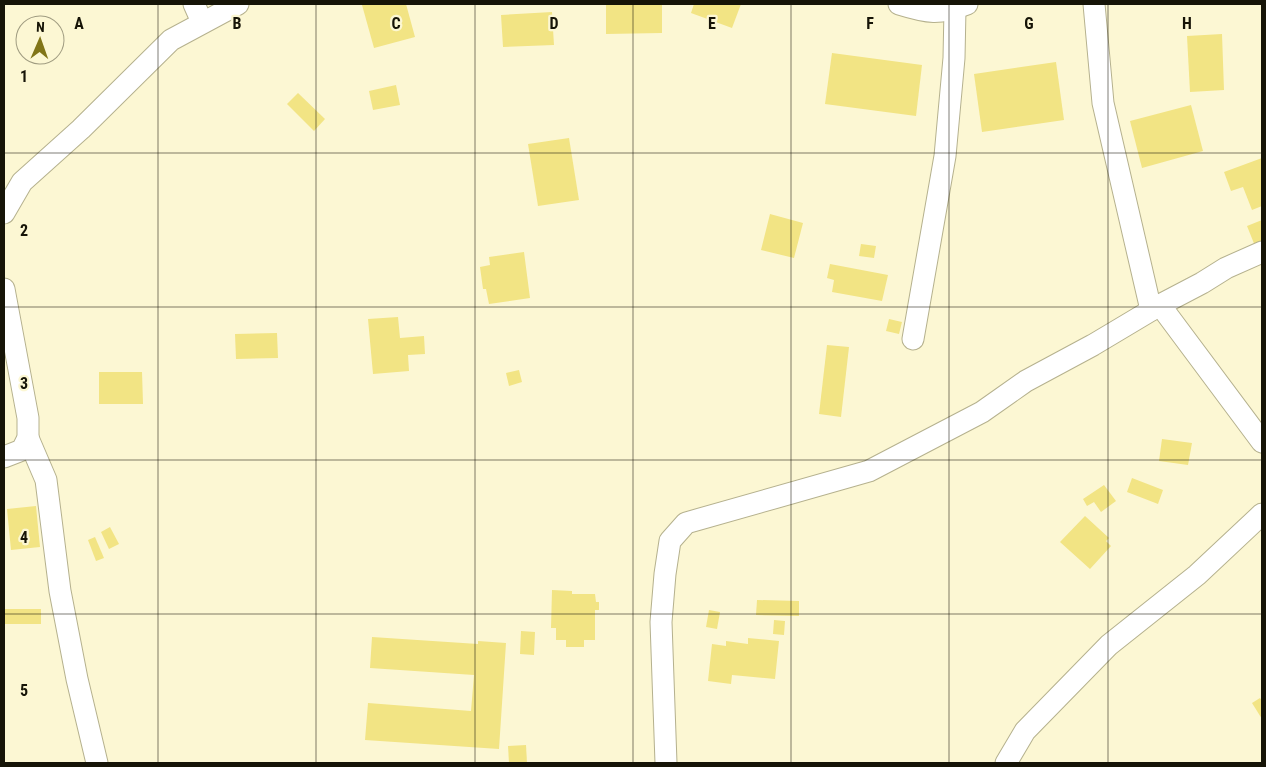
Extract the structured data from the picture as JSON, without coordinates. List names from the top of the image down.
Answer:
{
  "north": "top",
  "grid": {
    "columns": [
      "A",
      "B",
      "C",
      "D",
      "E",
      "F",
      "G",
      "H"
    ],
    "rows": [
      "1",
      "2",
      "3",
      "4",
      "5"
    ]
  }
}
